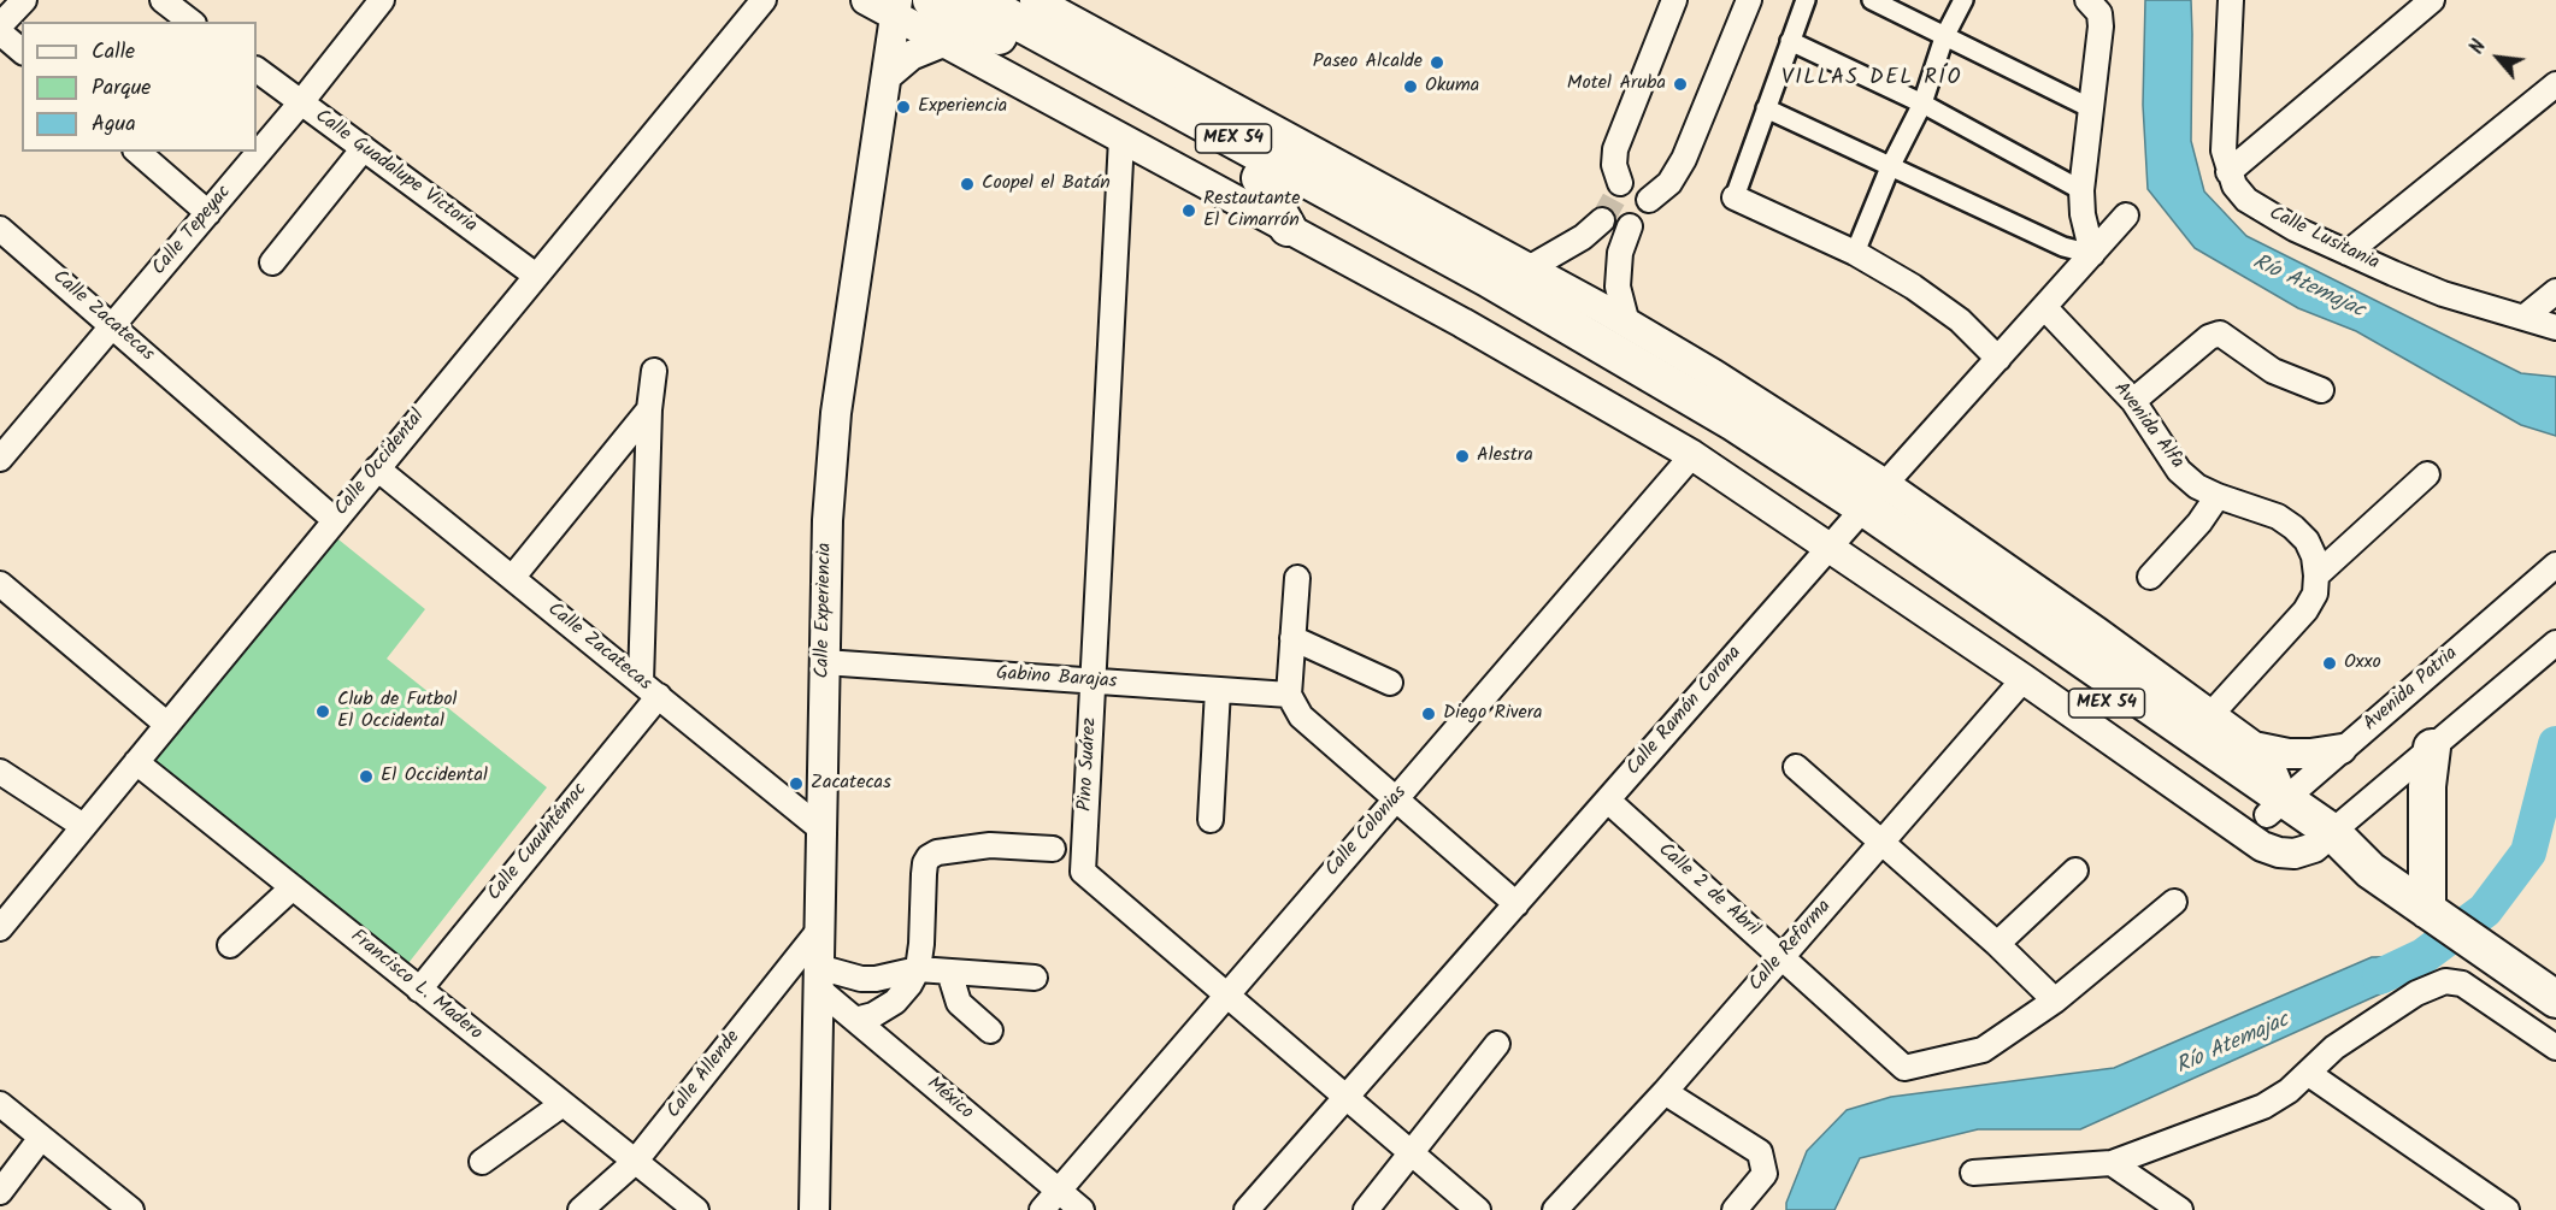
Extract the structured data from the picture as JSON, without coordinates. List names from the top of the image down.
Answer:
{
  "streets": {
    "main road": ["MEX 54"],
    "street": [
      "Calle Guadalupe Victoria",
      "Calle Tepeyac",
      "Calle Lusitania",
      "Calle Zacatecas",
      "Avenida Alfa",
      "Calle Occidental",
      "Calle Experiencia",
      "Gabino Barajas",
      "Avenida Patria",
      "Calle Ramón Corona",
      "Pino Suárez",
      "Calle Colonias",
      "Calle Cuauhtémoc",
      "Calle 2 de Abril",
      "Calle Reforma",
      "Francisco L. Madero",
      "Calle Allende",
      "México"
    ]
  },
  "crossings": [
    ["MEX 54", "Avenida Patria"],
    ["MEX 54", "Calle Ramón Corona"],
    ["Calle Guadalupe Victoria", "Calle Tepeyac"],
    ["Calle Guadalupe Victoria", "Calle Occidental"],
    ["Calle Tepeyac", "Calle Zacatecas"],
    ["Calle Zacatecas", "Calle Occidental"],
    ["Calle Zacatecas", "Calle Experiencia"],
    ["Calle Zacatecas", "Calle Cuauhtémoc"],
    ["Avenida Alfa", "Calle Ramón Corona"],
    ["Calle Occidental", "Francisco L. Madero"],
    ["Calle Experiencia", "Gabino Barajas"],
    ["Calle Experiencia", "Calle Allende"],
    ["Calle Experiencia", "México"],
    ["Gabino Barajas", "Pino Suárez"],
    ["Calle Ramón Corona", "Pino Suárez"],
    ["Calle Ramón Corona", "Calle 2 de Abril"],
    ["Pino Suárez", "Calle Colonias"],
    ["Calle Colonias", "México"],
    ["Calle Cuauhtémoc", "Francisco L. Madero"],
    ["Calle 2 de Abril", "Calle Reforma"],
    ["Francisco L. Madero", "Calle Allende"]
  ],
  "districts": ["VILLAS DEL RÍO"],
  "water": ["Río Atemajac"],
  "places": [
    "Paseo Alcalde",
    "Motel Aruba",
    "Okuma",
    "Experiencia",
    "Coopel el Batán",
    "Restautante El Cimarrón",
    "Alestra",
    "Oxxo",
    "Club de Futbol El Occidental",
    "Diego Rivera",
    "El Occidental",
    "Zacatecas"
  ],
  "legend": ["Calle", "Parque", "Agua"],
  "north": "top left"
}
